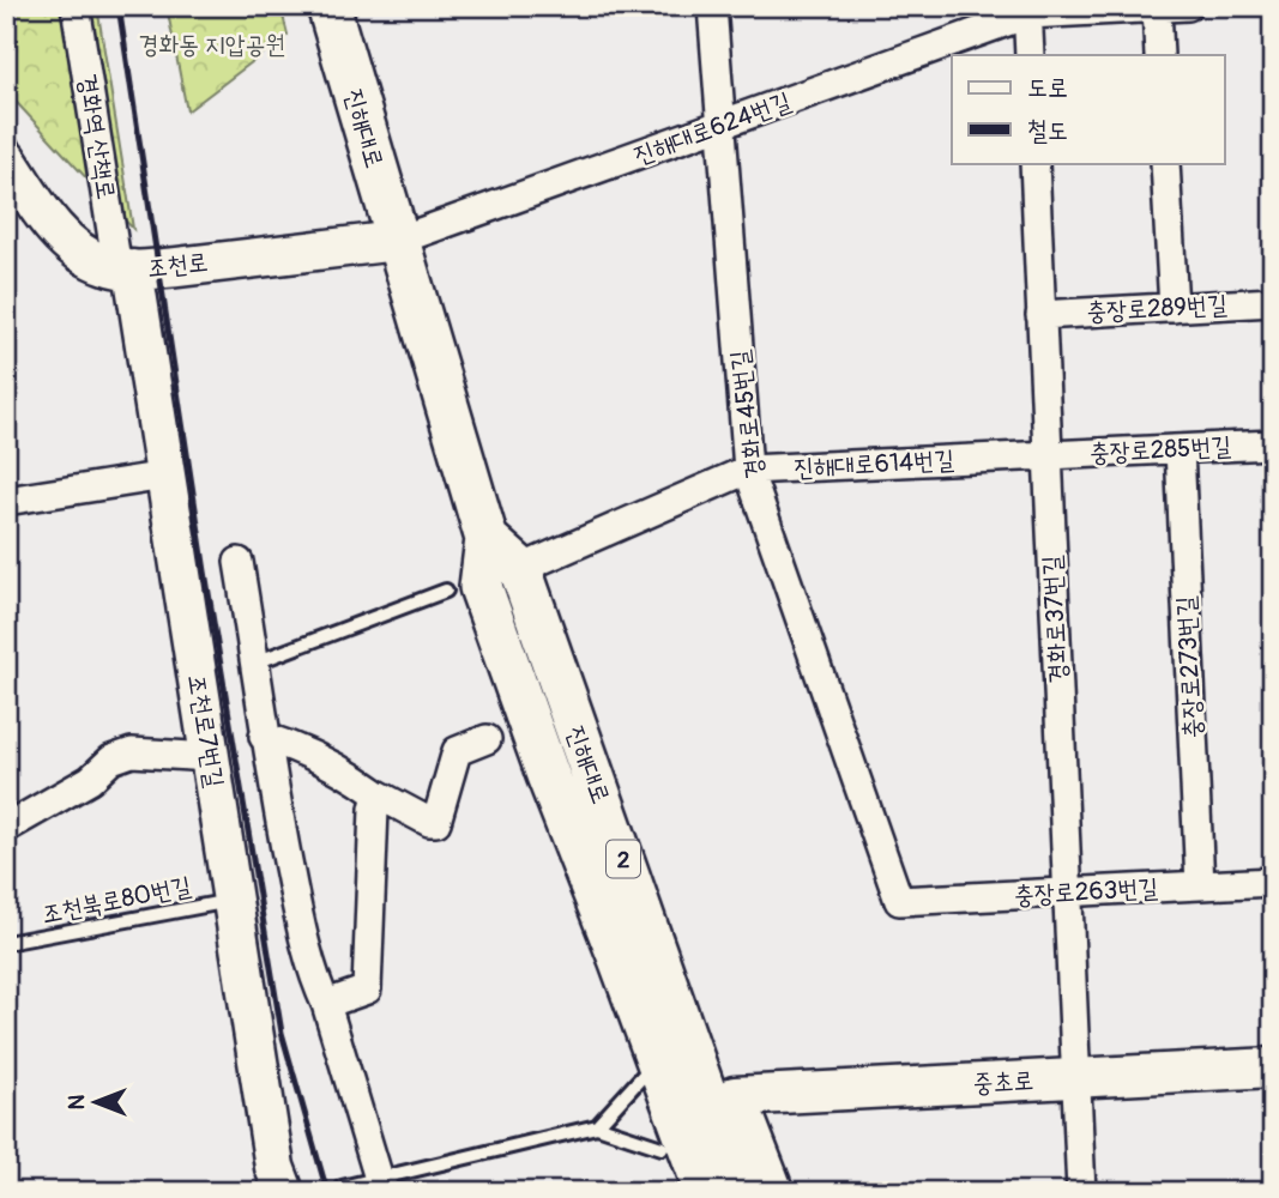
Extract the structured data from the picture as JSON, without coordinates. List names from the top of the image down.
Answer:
{
  "streets": {
    "main road": ["진해대로", "2"],
    "street": [
      "진해대로624번길",
      "경화역 산책로",
      "조천로",
      "충장로289번길",
      "경화로45번길",
      "충장로285번길",
      "진해대로614번길",
      "경화로37번길",
      "충장로273번길",
      "조천로7번길",
      "충장로263번길",
      "중초로"
    ],
    "lane": ["조천북로80번길"]
  },
  "crossings": [
    ["진해대로", "진해대로624번길"],
    ["진해대로", "조천로"],
    ["진해대로", "진해대로614번길"],
    ["진해대로624번길", "조천로"],
    ["진해대로624번길", "경화로45번길"],
    ["경화역 산책로", "조천로"],
    ["경화역 산책로", "조천로7번길"],
    ["조천로", "조천로7번길"],
    ["충장로289번길", "경화로37번길"],
    ["경화로45번길", "진해대로614번길"],
    ["경화로45번길", "충장로263번길"],
    ["충장로285번길", "진해대로614번길"],
    ["충장로285번길", "경화로37번길"],
    ["충장로285번길", "충장로273번길"],
    ["진해대로614번길", "경화로37번길"],
    ["경화로37번길", "충장로263번길"],
    ["경화로37번길", "중초로"],
    ["충장로273번길", "충장로263번길"],
    ["조천로7번길", "조천북로80번길"]
  ],
  "parks": ["경화동 지압공원"],
  "legend": ["도로", "철도"],
  "north": "left"
}
